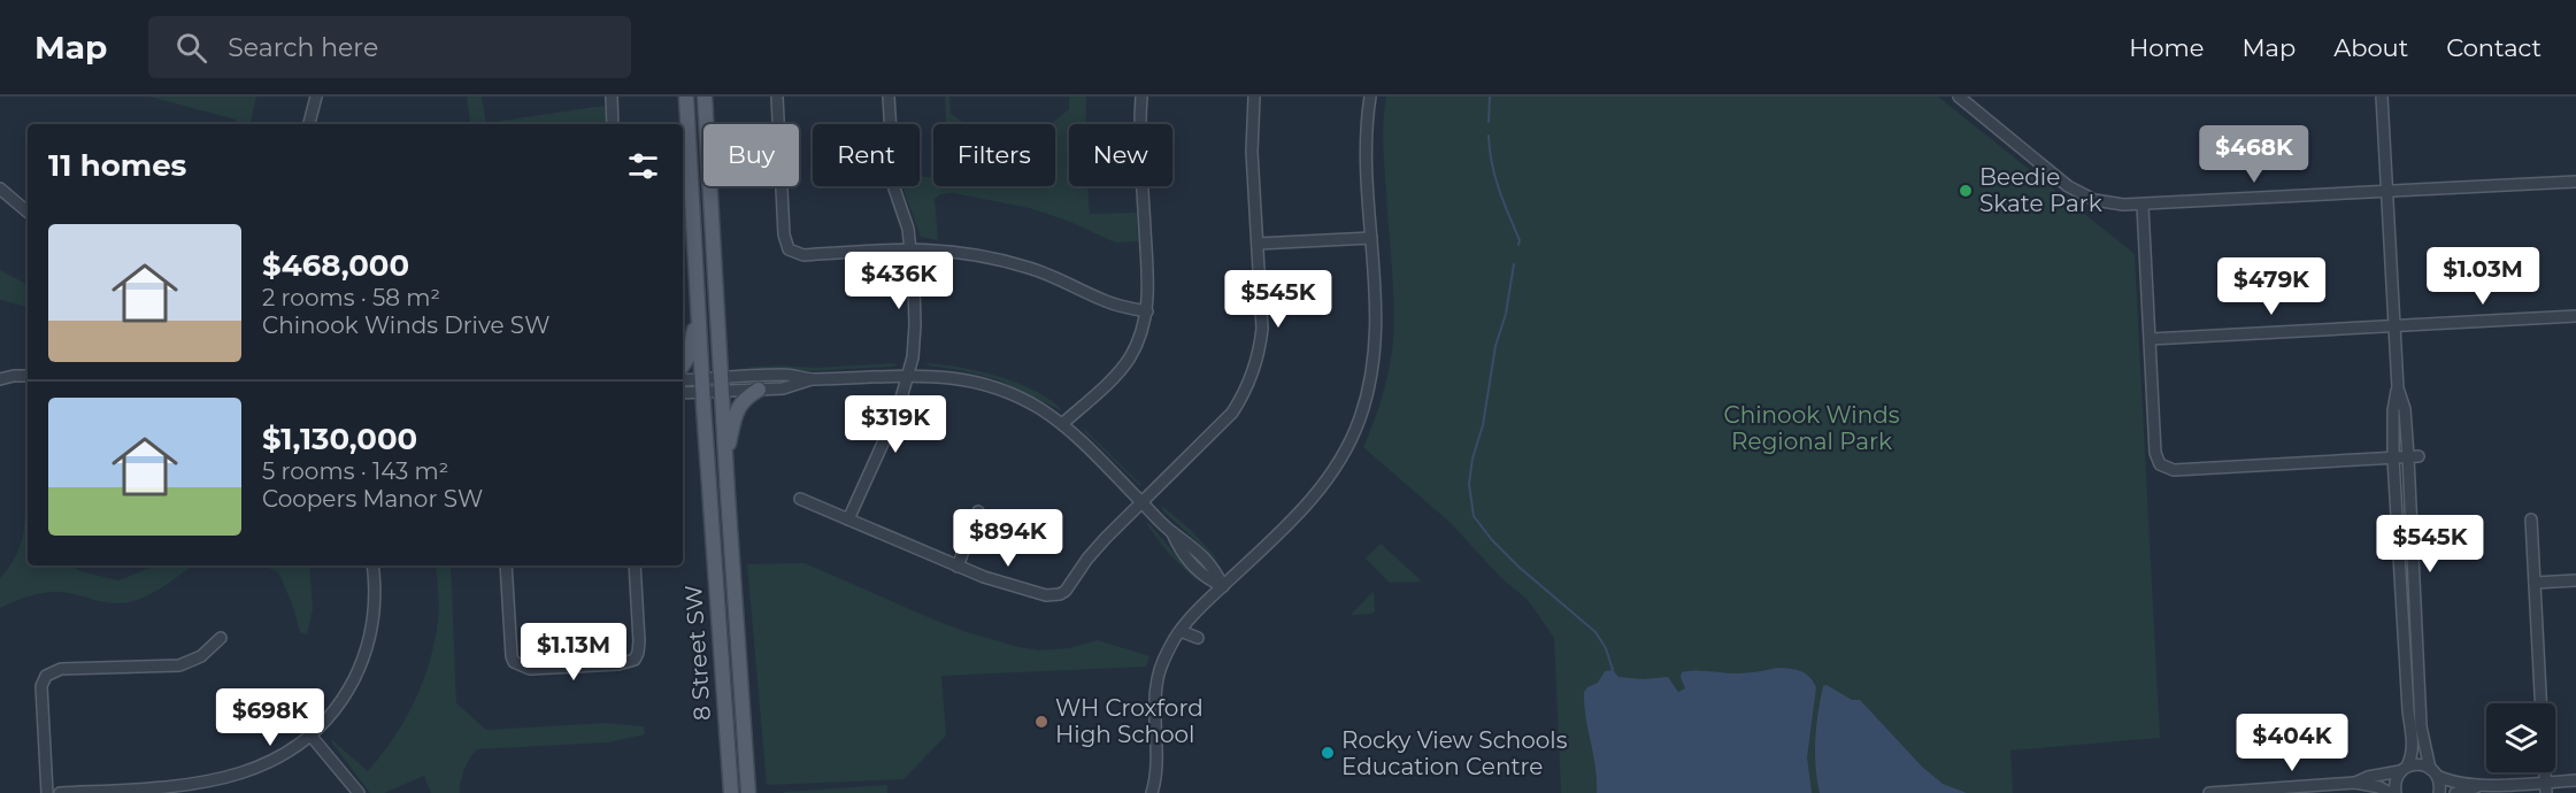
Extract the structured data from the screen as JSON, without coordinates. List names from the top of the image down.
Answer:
{
  "streets": {
    "main road": ["8 Street SW"]
  },
  "parks": ["Chinook Winds Regional Park"],
  "places": ["Beedie Skate Park", "WH Croxford High School", "Rocky View Schools Education Centre"],
  "page": {
    "header": "Map",
    "search": "Search here",
    "nav": [
      "Home",
      "Map",
      "About",
      "Contact"
    ],
    "chip": [
      "Buy",
      "Rent",
      "Filters",
      "New"
    ],
    "heading": "11 homes",
    "price": [
      "$468K",
      "$1.03M",
      "$436K",
      "$479K",
      "$545K",
      "$319K",
      "$894K",
      "$545K",
      "$1.13M",
      "$698K",
      "$404K"
    ],
    "list": [
      {
        "name": "$468,000",
        "note": "2 rooms · 58 m² · Chinook Winds Drive SW"
      },
      {
        "name": "$1,130,000",
        "note": "5 rooms · 143 m² · Coopers Manor SW"
      }
    ]
  }
}
